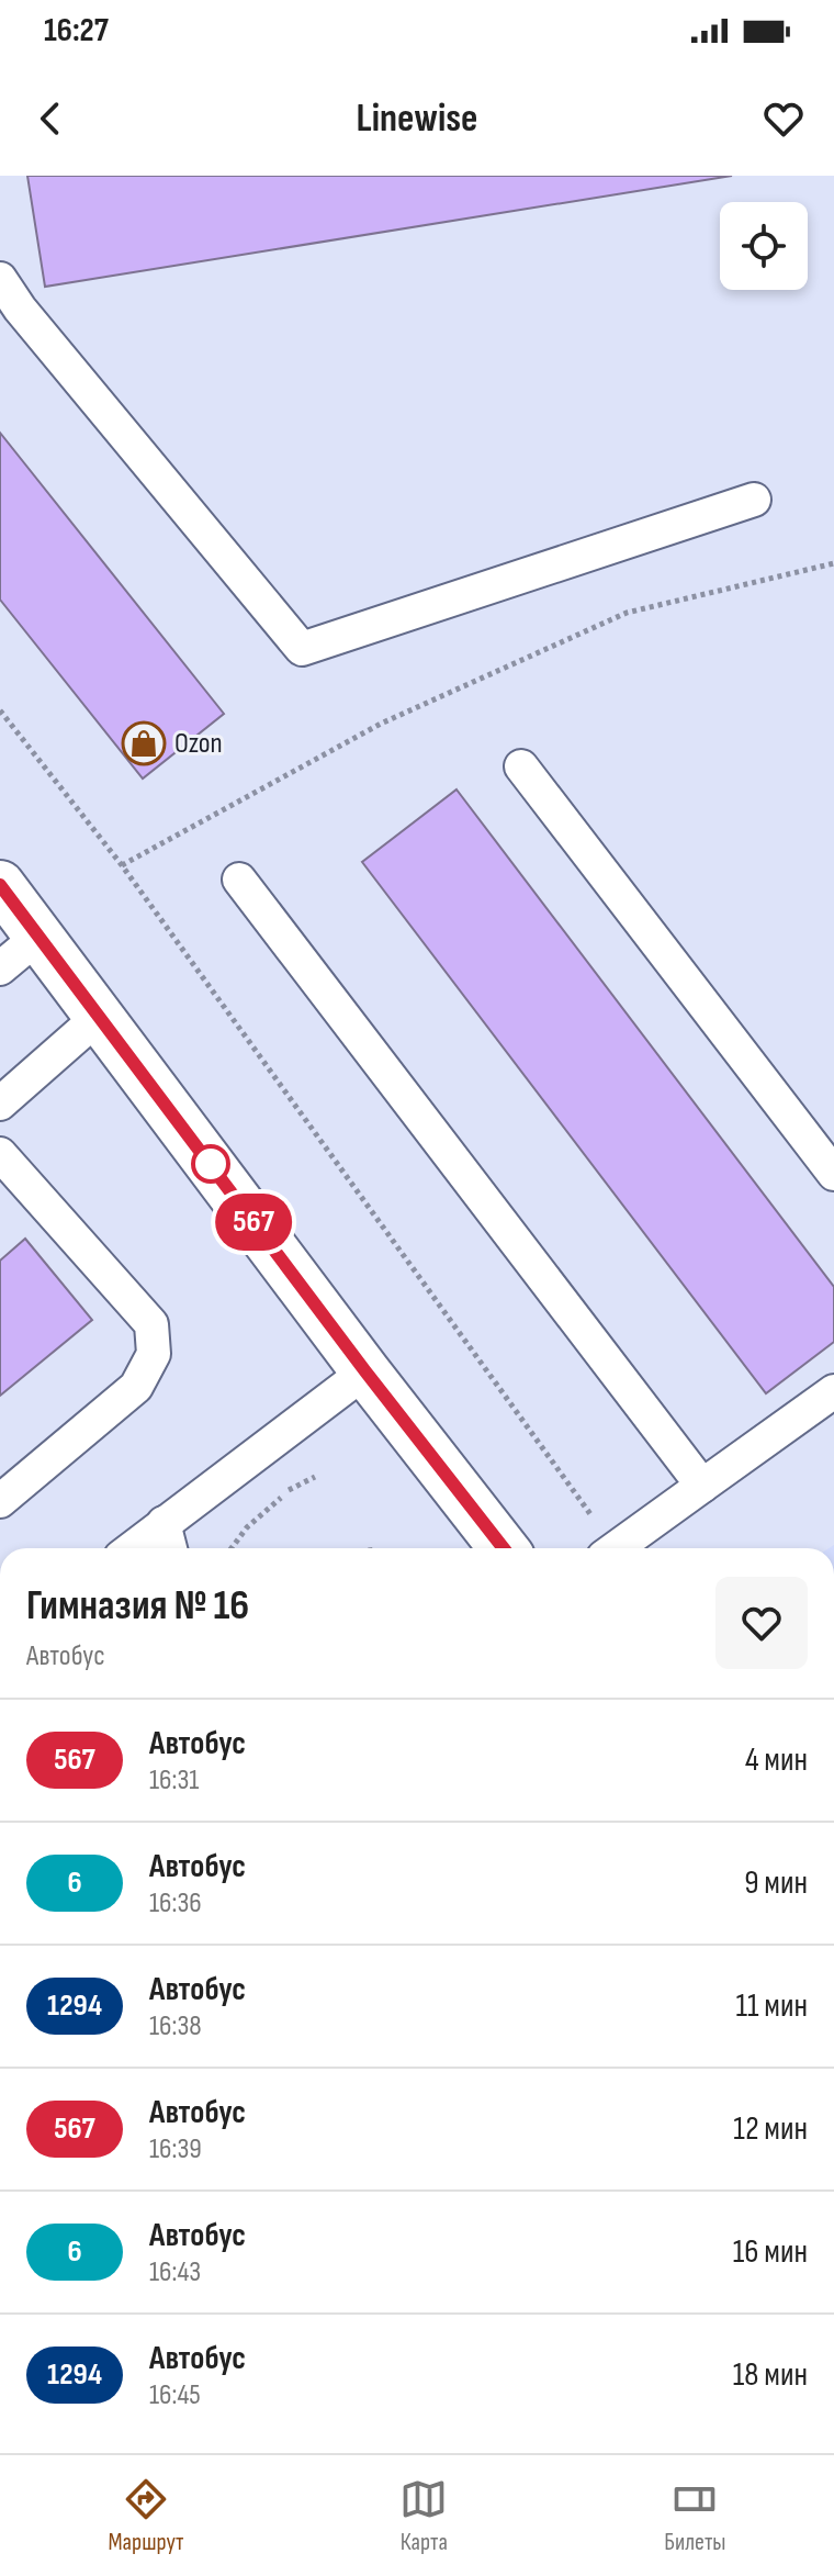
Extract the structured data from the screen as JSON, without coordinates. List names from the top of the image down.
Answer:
{
  "places": {
    "shop": ["Ozon"]
  },
  "lines": ["bus line 567"],
  "page": {
    "status": "16:27",
    "header": "Linewise",
    "on_map": "567",
    "heading": ["Гимназия № 16", "Автобус"],
    "list": [
      {
        "mark": "567",
        "name": "Автобус",
        "note": "16:31",
        "value": "4 мин"
      },
      {
        "mark": "6",
        "name": "Автобус",
        "note": "16:36",
        "value": "9 мин"
      },
      {
        "mark": "1294",
        "name": "Автобус",
        "note": "16:38",
        "value": "11 мин"
      },
      {
        "mark": "567",
        "name": "Автобус",
        "note": "16:39",
        "value": "12 мин"
      },
      {
        "mark": "6",
        "name": "Автобус",
        "note": "16:43",
        "value": "16 мин"
      },
      {
        "mark": "1294",
        "name": "Автобус",
        "note": "16:45",
        "value": "18 мин"
      }
    ],
    "tabs": ["Маршрут", "Карта", "Билеты"]
  }
}
